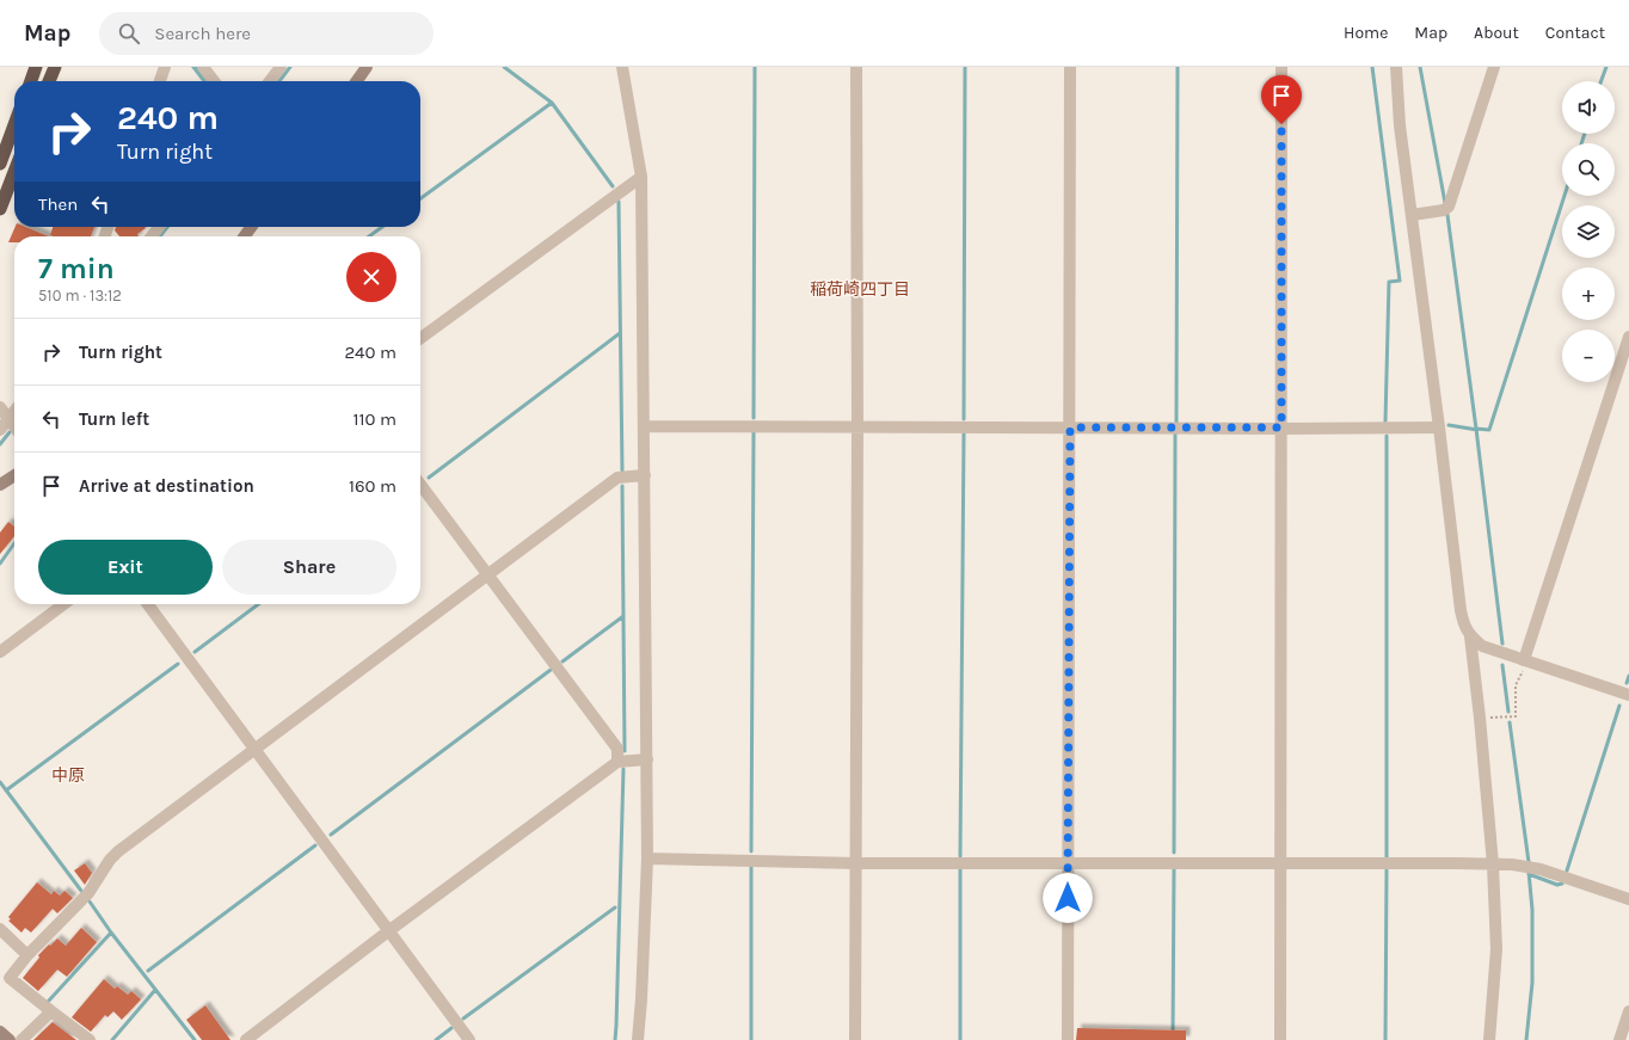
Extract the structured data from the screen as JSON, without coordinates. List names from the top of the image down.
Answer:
{
  "districts": ["稲荷崎四丁目", "中原"],
  "page": {
    "header": "Map",
    "search": "Search here",
    "nav": [
      "Home",
      "Map",
      "About",
      "Contact"
    ],
    "map_buttons": ["+", "−"],
    "turn": ["240 m", "Turn right"],
    "then": "Then",
    "heading": ["7 min", "510 m · 13:12"],
    "list": [
      {
        "name": "Turn right",
        "value": "240 m"
      },
      {
        "name": "Turn left",
        "value": "110 m"
      },
      {
        "name": "Arrive at destination",
        "value": "160 m"
      }
    ],
    "buttons": ["Exit", "Share"]
  }
}
